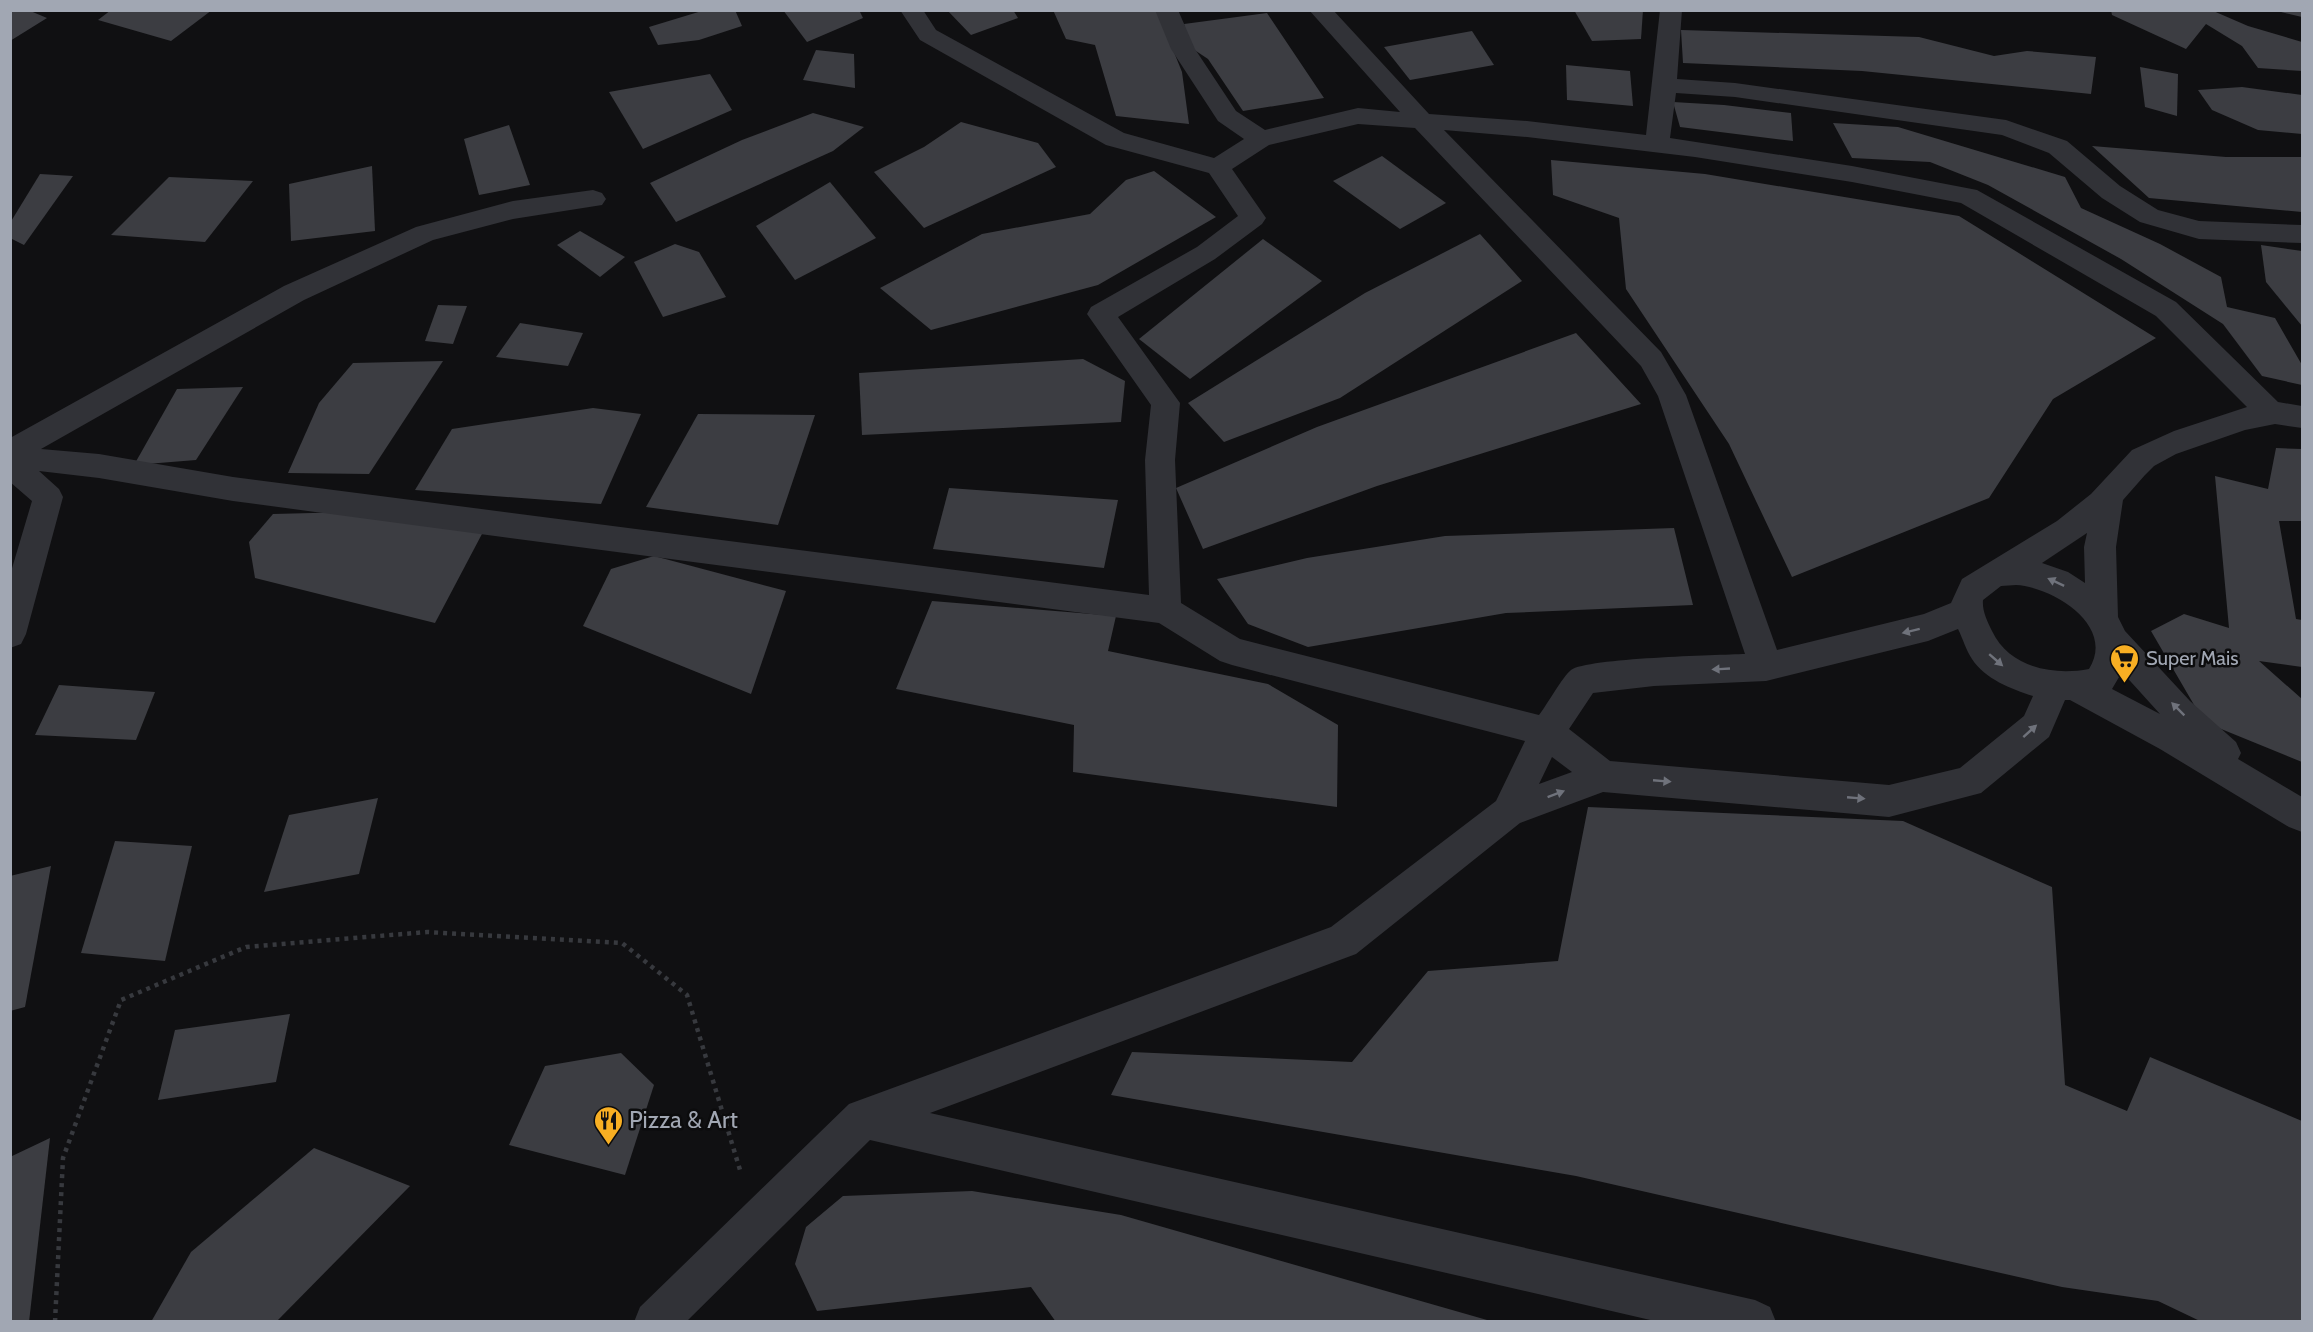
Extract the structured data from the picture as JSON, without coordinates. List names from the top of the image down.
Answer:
{
  "places": {
    "supermarket": ["Super Mais"],
    "restaurant": ["Pizza & Art"]
  }
}
